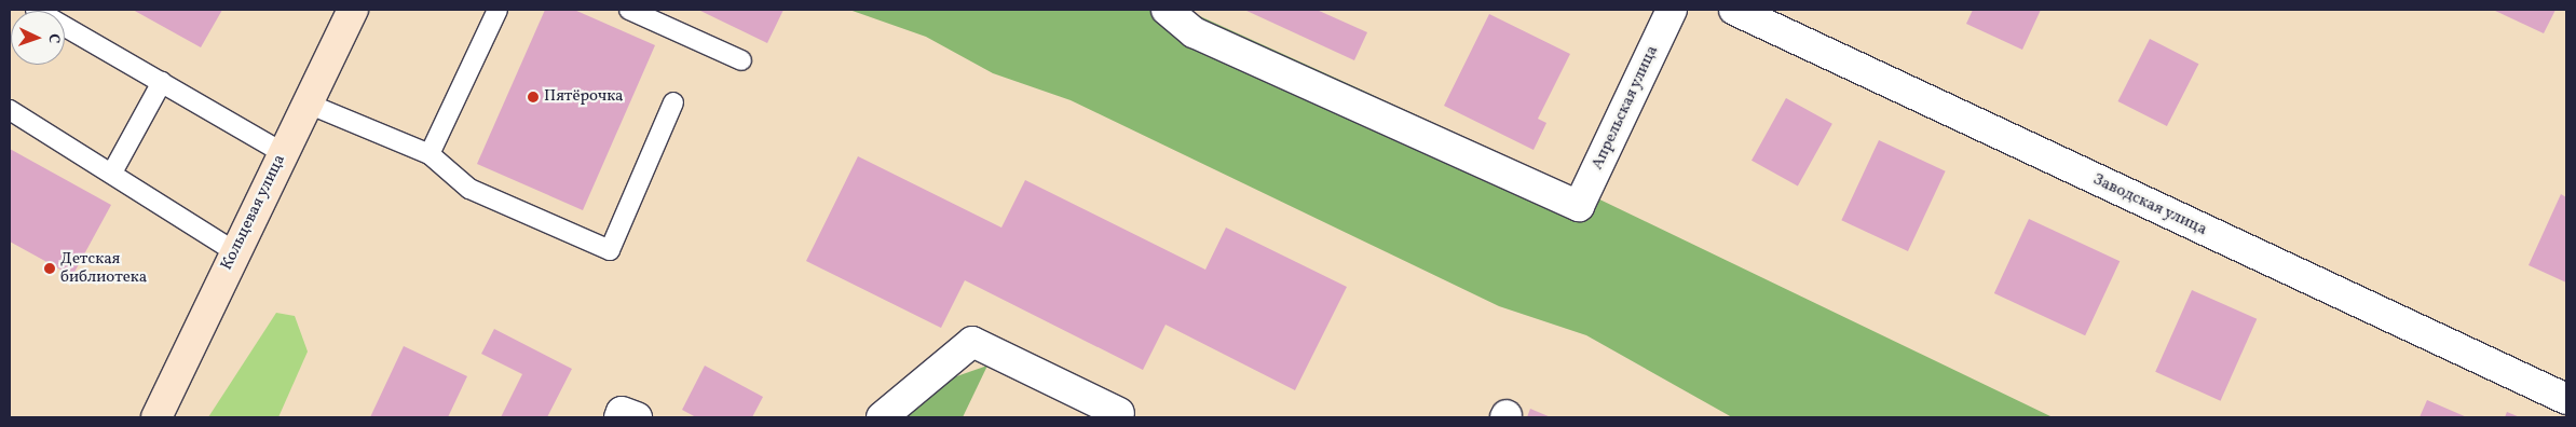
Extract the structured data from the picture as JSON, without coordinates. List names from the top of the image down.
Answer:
{
  "streets": {
    "main road": ["Кольцевая улица"],
    "street": ["Апрельская улица", "Заводская улица"]
  },
  "places": ["Пятёрочка", "Детская библиотека"],
  "north": "right"
}
